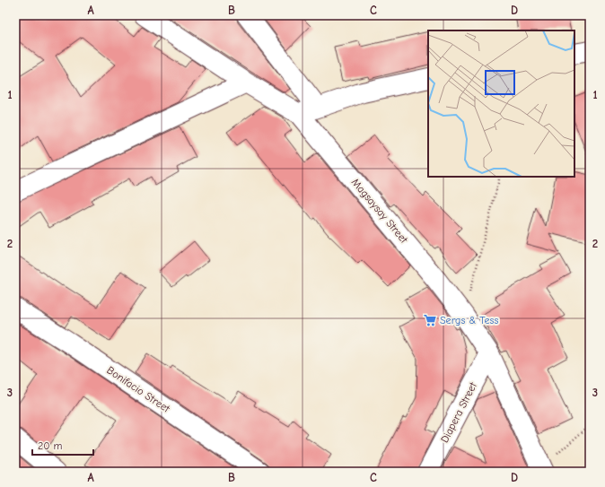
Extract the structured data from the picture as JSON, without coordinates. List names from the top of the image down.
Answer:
{
  "streets": {
    "street": ["Magsaysay Street", "Bonifacio Street", "Diapera Street"]
  },
  "crossings": [
    ["Magsaysay Street", "Diapera Street"]
  ],
  "places": {
    "supermarket": ["Sergs & Tess"]
  },
  "scale_bar": "20 m",
  "grid": {
    "columns": [
      "A",
      "B",
      "C",
      "D"
    ],
    "rows": ["1", "2", "3"]
  }
}
